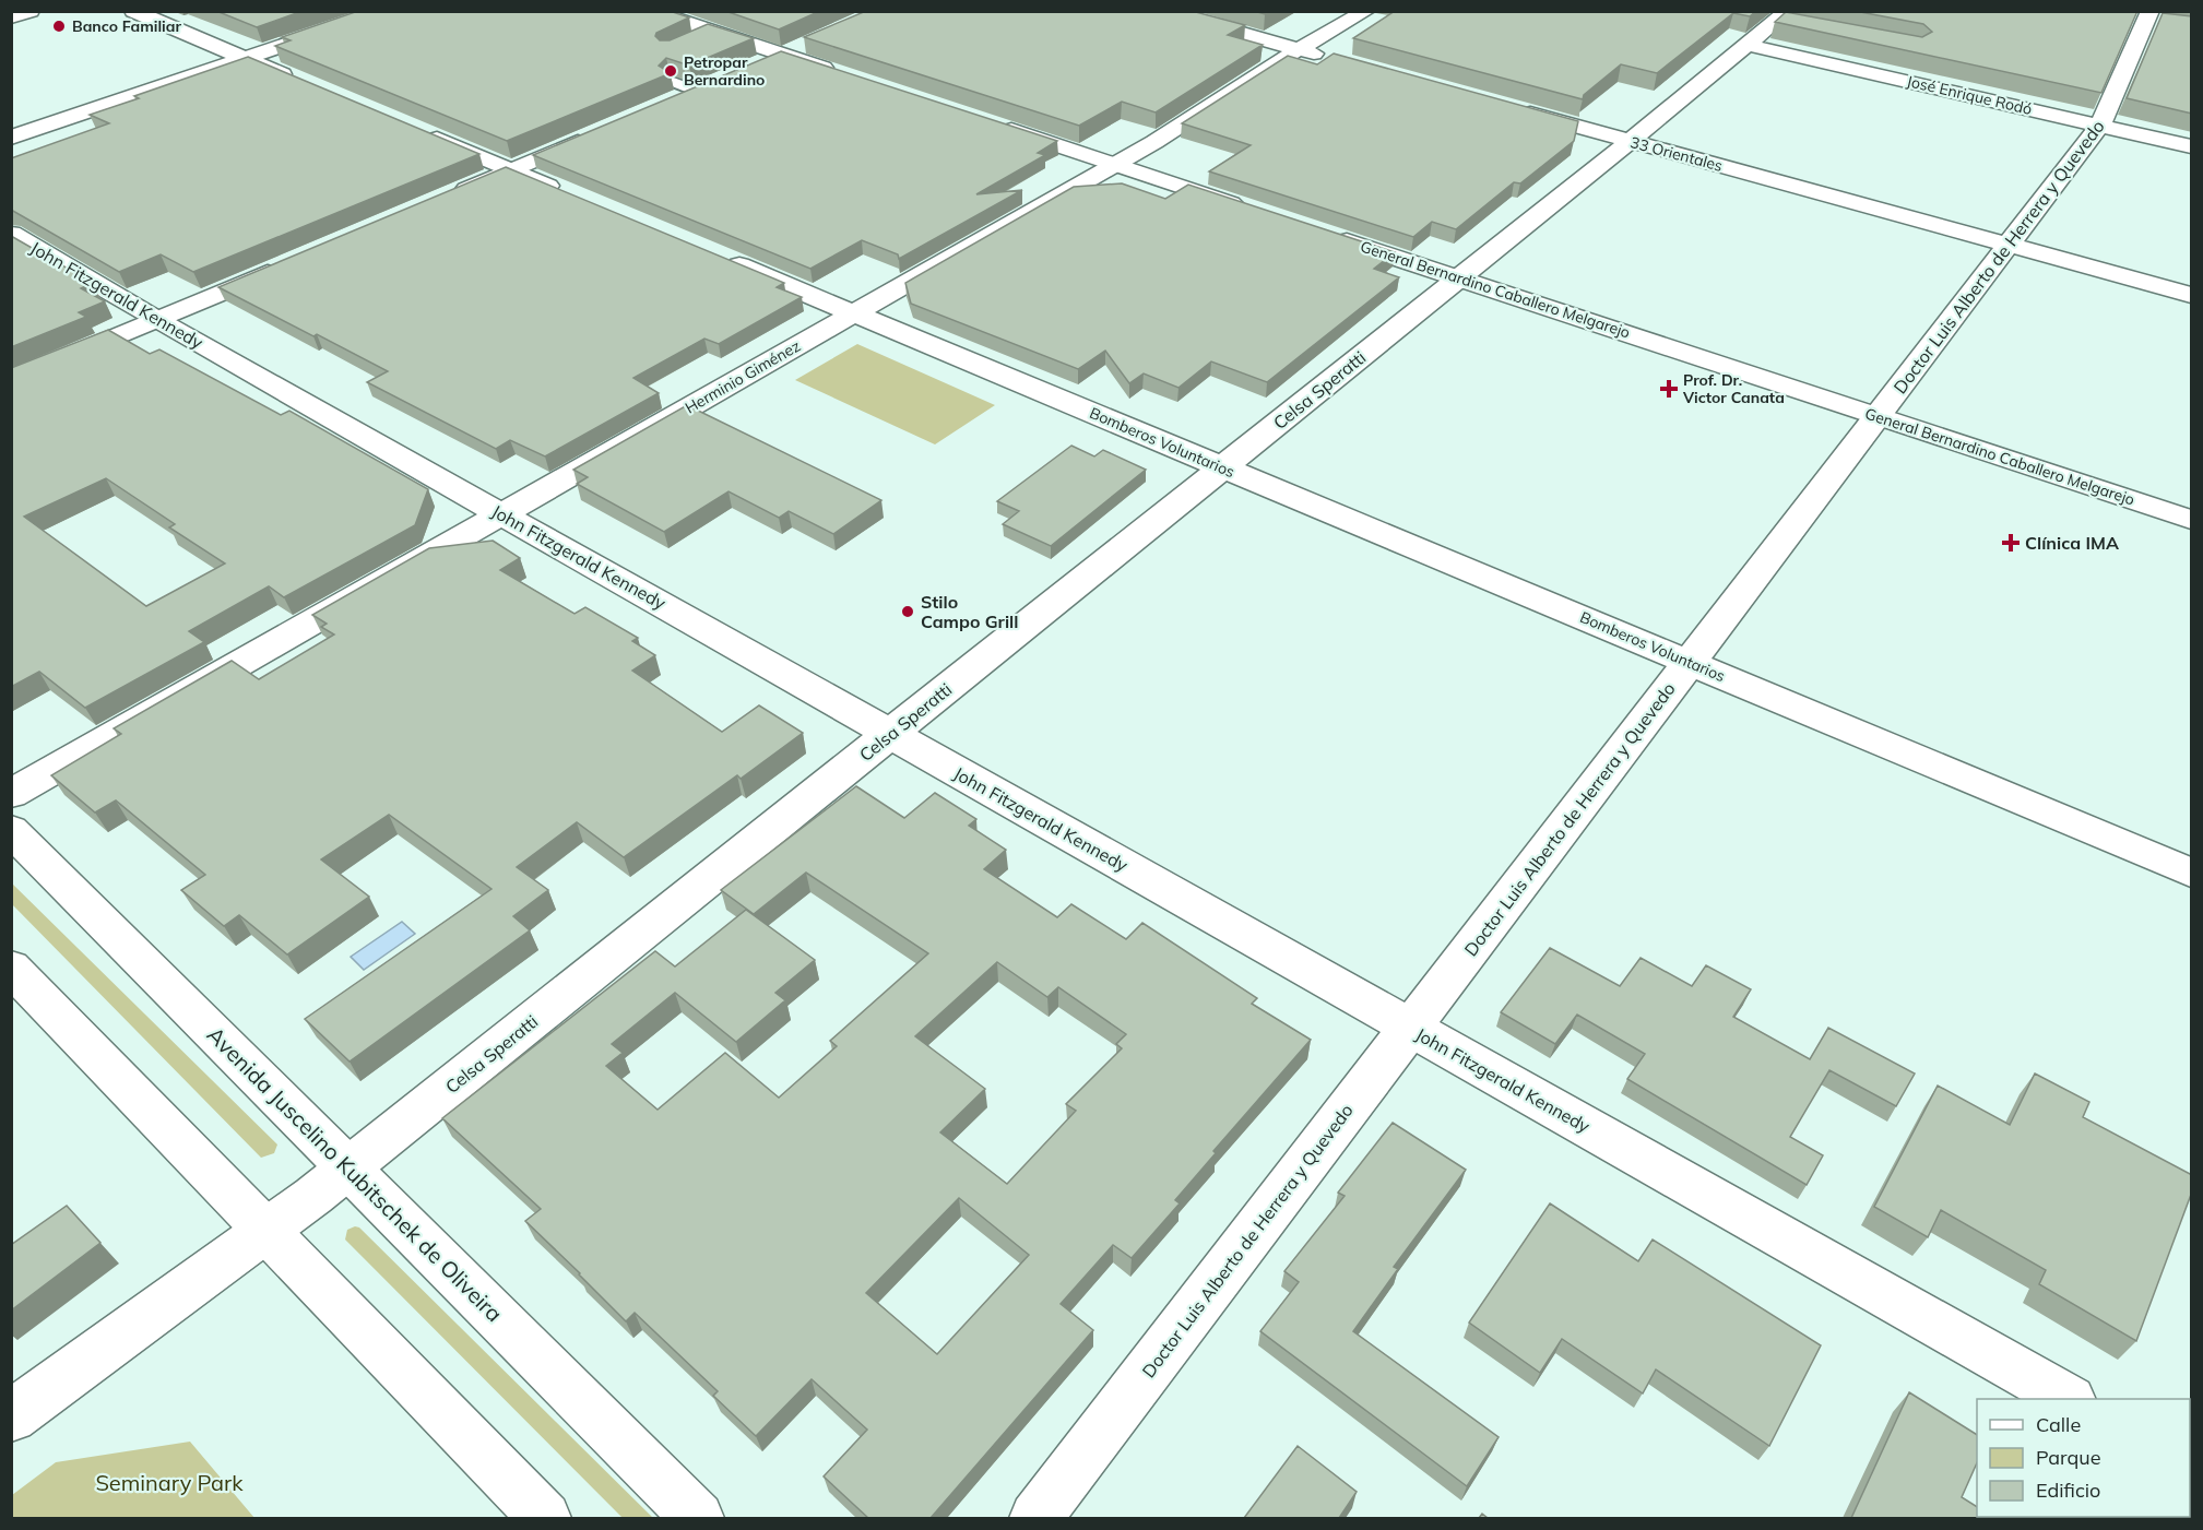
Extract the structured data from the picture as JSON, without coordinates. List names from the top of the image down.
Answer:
{
  "streets": {
    "main road": [
      "José Enrique Rodó",
      "33 Orientales",
      "Doctor Luis Alberto de Herrera y Quevedo",
      "General Bernardino Caballero Melgarejo",
      "John Fitzgerald Kennedy",
      "Herminio Giménez",
      "Celsa Speratti",
      "Bomberos Voluntarios",
      "Avenida Juscelino Kubitschek de Oliveira"
    ]
  },
  "crossings": [
    ["José Enrique Rodó", "Doctor Luis Alberto de Herrera y Quevedo"],
    ["José Enrique Rodó", "Celsa Speratti"],
    ["33 Orientales", "Doctor Luis Alberto de Herrera y Quevedo"],
    ["33 Orientales", "Celsa Speratti"],
    ["Doctor Luis Alberto de Herrera y Quevedo", "General Bernardino Caballero Melgarejo"],
    ["Doctor Luis Alberto de Herrera y Quevedo", "John Fitzgerald Kennedy"],
    ["Doctor Luis Alberto de Herrera y Quevedo", "Bomberos Voluntarios"],
    ["General Bernardino Caballero Melgarejo", "Celsa Speratti"],
    ["John Fitzgerald Kennedy", "Herminio Giménez"],
    ["John Fitzgerald Kennedy", "Celsa Speratti"],
    ["Herminio Giménez", "Bomberos Voluntarios"],
    ["Celsa Speratti", "Bomberos Voluntarios"],
    ["Celsa Speratti", "Avenida Juscelino Kubitschek de Oliveira"]
  ],
  "parks": ["Seminary Park"],
  "places": {
    "other": ["Banco Familiar", "Petropar Bernardino", "Stilo Campo Grill"],
    "health": ["Prof. Dr. Victor Canata", "Clínica IMA"]
  },
  "legend": ["Calle", "Parque", "Edificio"]
}
